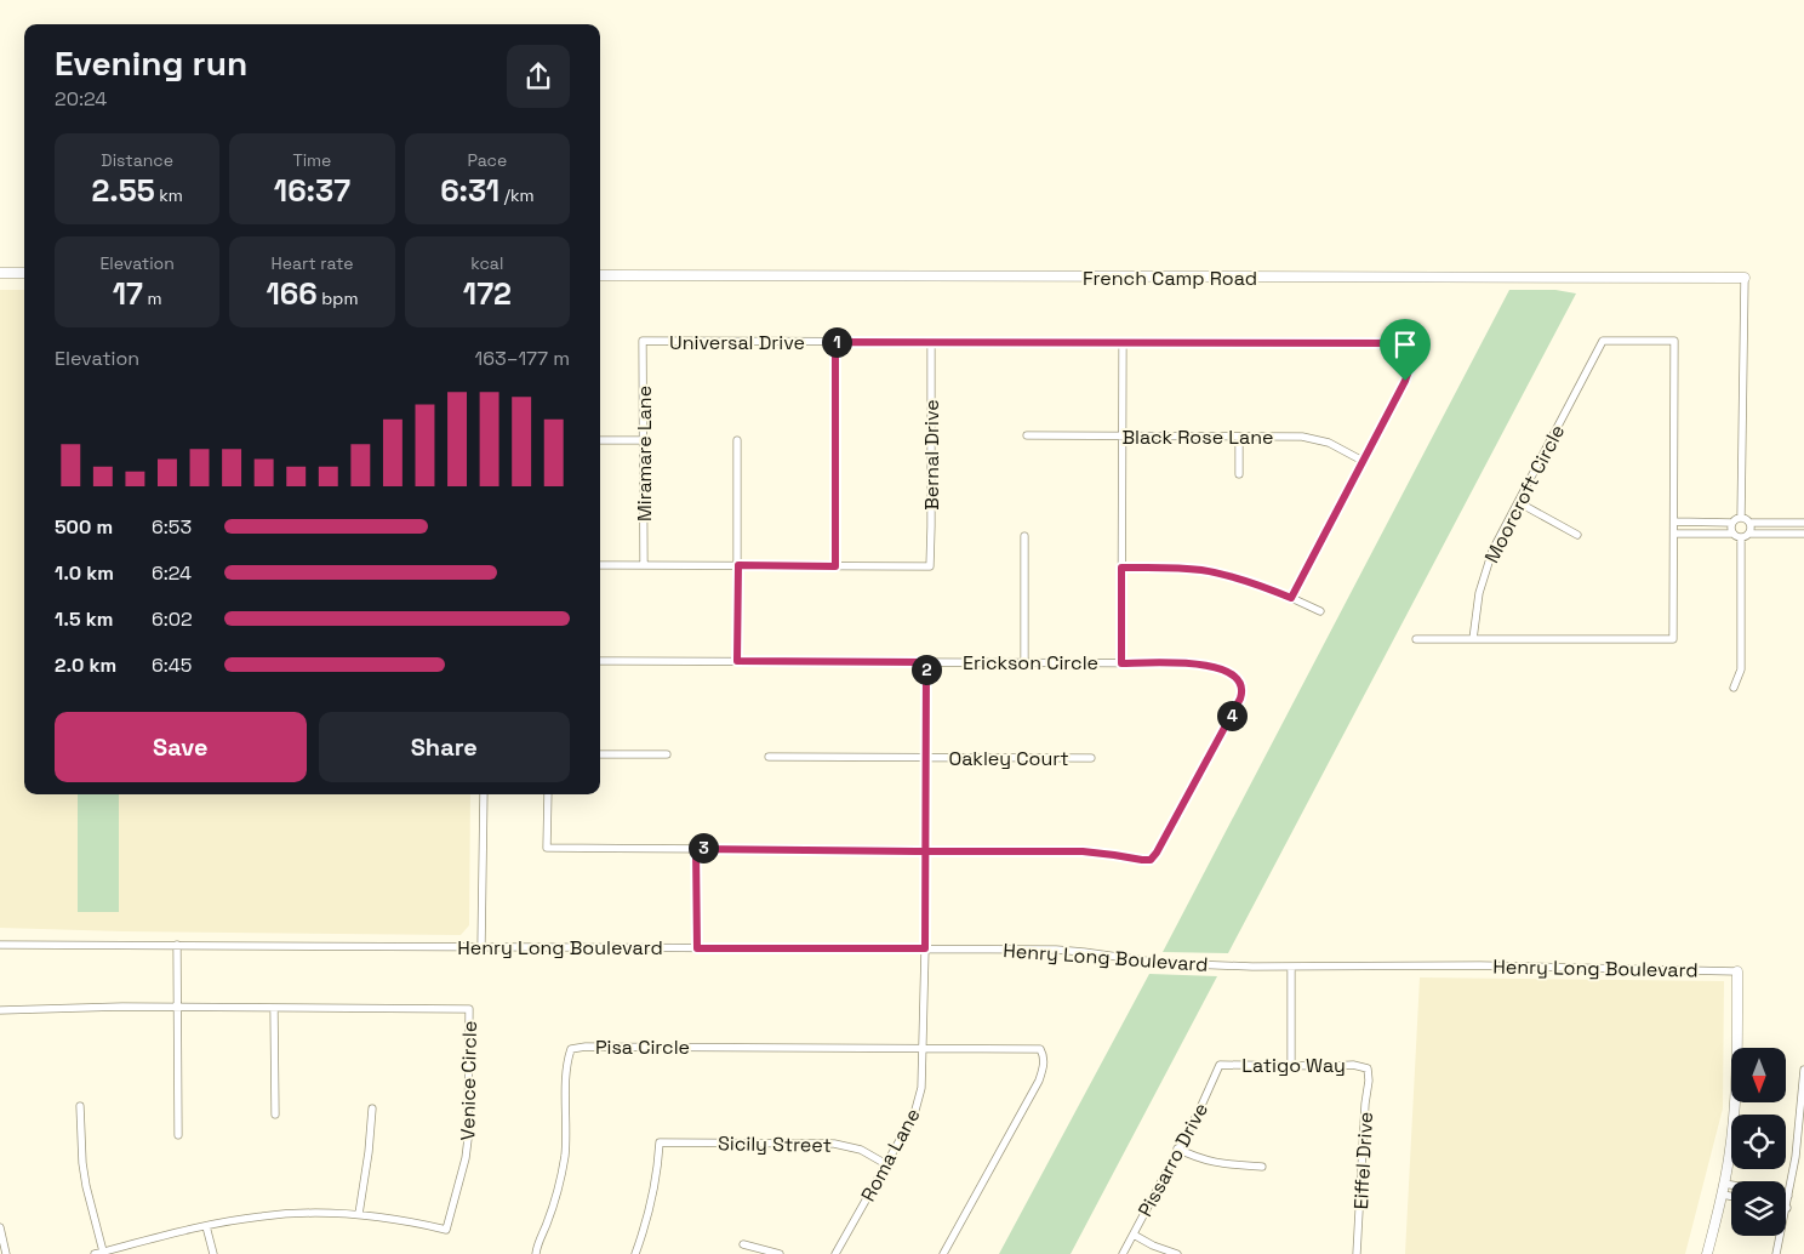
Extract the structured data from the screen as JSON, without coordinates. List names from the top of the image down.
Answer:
{
  "streets": {
    "street": [
      "French Camp Road",
      "Universal Drive",
      "Black Rose Lane",
      "Miramare Lane",
      "Bernal Drive",
      "Moorcroft Circle",
      "Erickson Circle",
      "Oakley Court",
      "Henry Long Boulevard",
      "Pisa Circle",
      "Latigo Way",
      "Venice Circle",
      "Sicily Street",
      "Roma Lane",
      "Pissarro Drive",
      "Eiffel Drive"
    ]
  },
  "crossings": [
    ["Universal Drive", "Black Rose Lane"],
    ["Universal Drive", "Miramare Lane"],
    ["Universal Drive", "Bernal Drive"],
    ["Pisa Circle", "Roma Lane"],
    ["Latigo Way", "Pissarro Drive"],
    ["Latigo Way", "Eiffel Drive"],
    ["Sicily Street", "Roma Lane"]
  ],
  "north": "bottom",
  "page": {
    "heading": ["Evening run", "20:24"],
    "stats": [
      ["Distance", "2.55 km"],
      ["Time", "16:37"],
      ["Pace", "6:31 /km"],
      ["Elevation", "17 m"],
      ["Heart rate", "166 bpm"],
      ["kcal", "172"]
    ],
    "pins": [
      "1",
      "2",
      "4",
      "3"
    ],
    "chart": ["Elevation", "163–177 m"],
    "list": [
      {
        "name": "500 m",
        "note": "6:53"
      },
      {
        "name": "1.0 km",
        "note": "6:24"
      },
      {
        "name": "1.5 km",
        "note": "6:02"
      },
      {
        "name": "2.0 km",
        "note": "6:45"
      }
    ],
    "buttons": ["Save", "Share"]
  }
}
